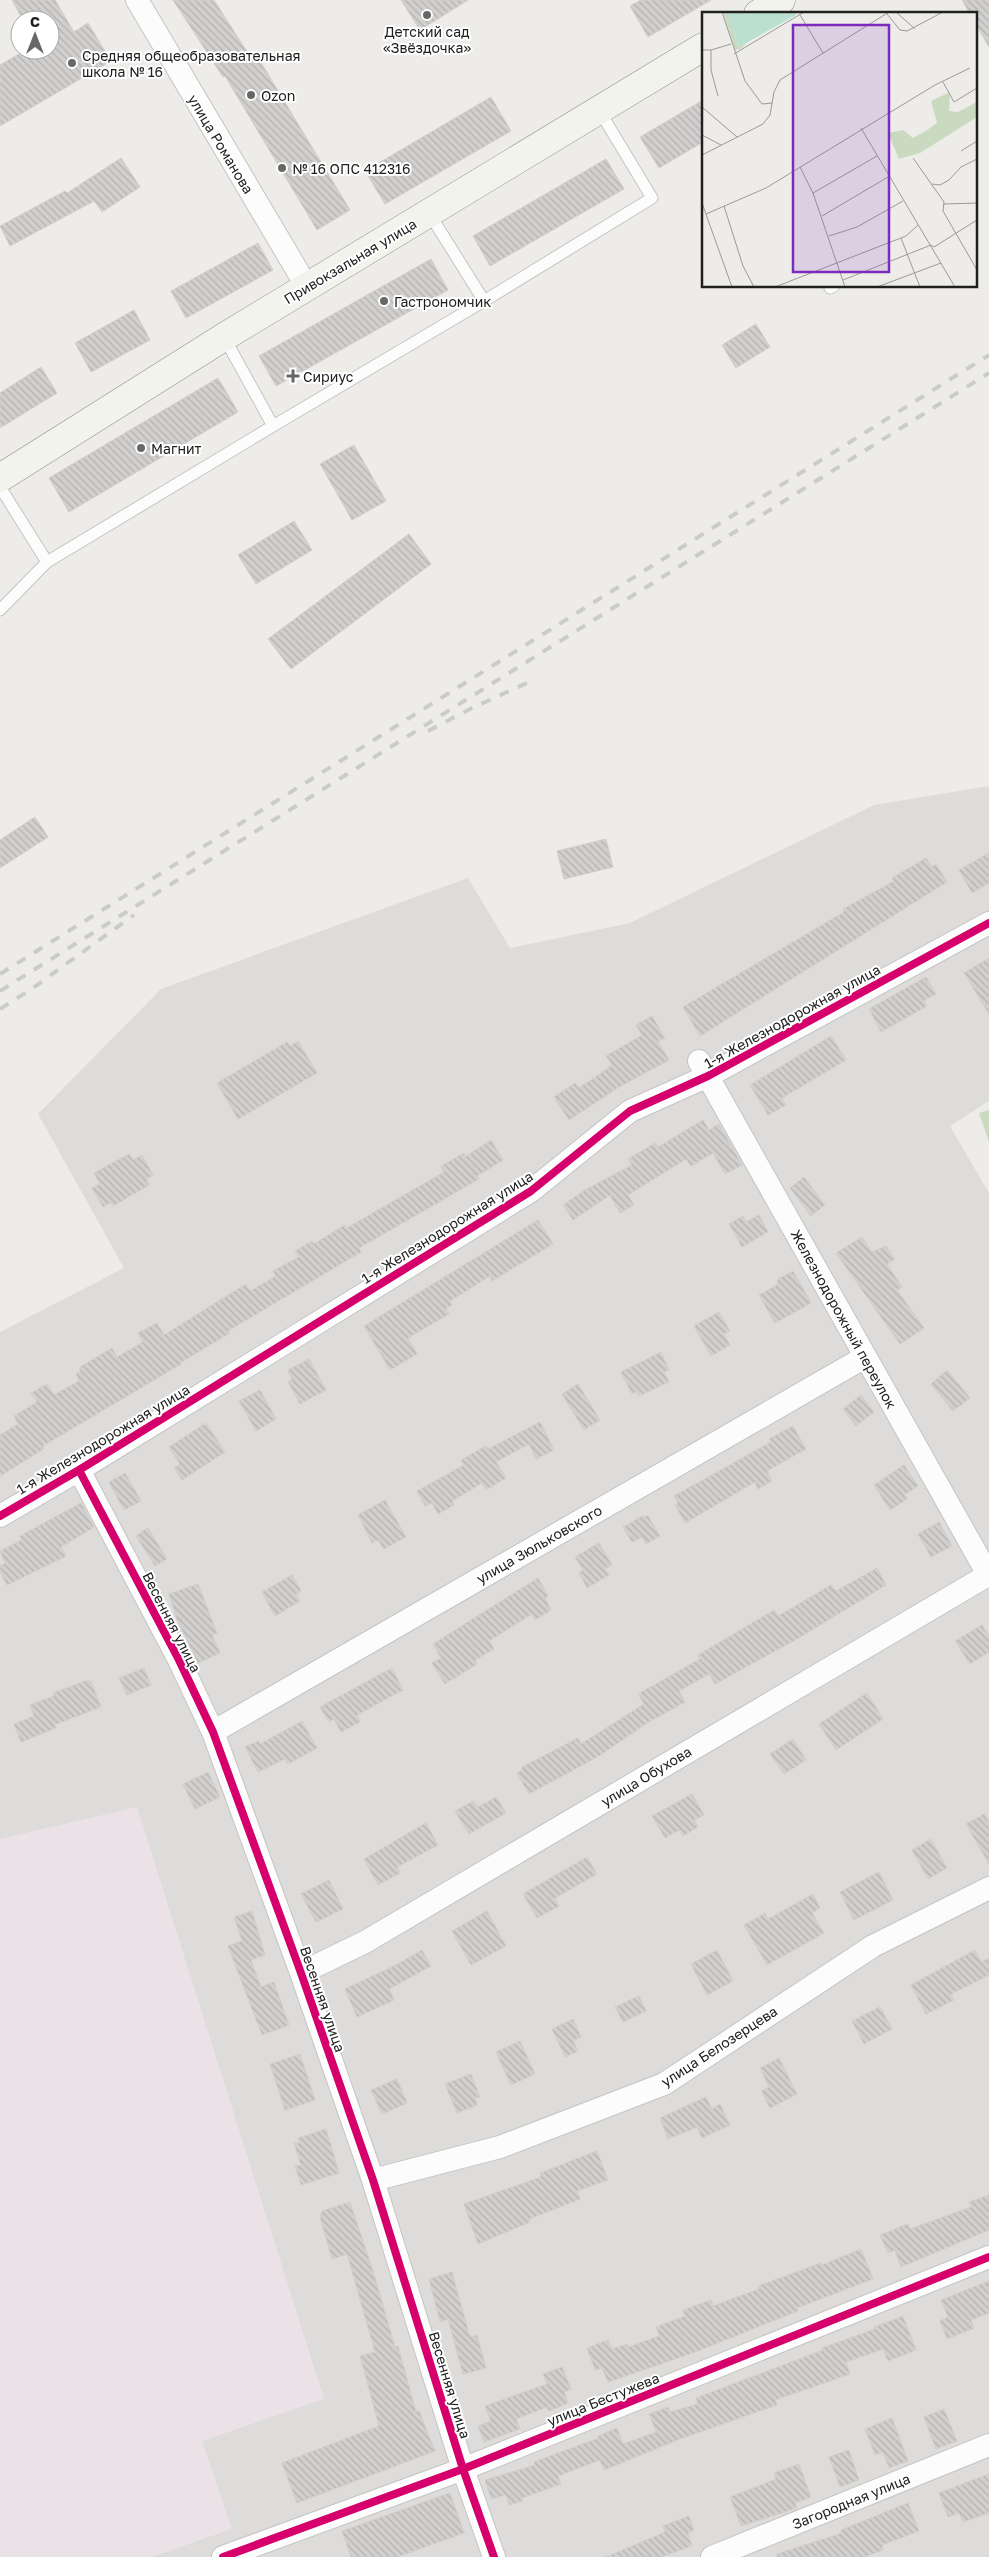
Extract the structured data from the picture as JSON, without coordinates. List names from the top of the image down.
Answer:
{
  "streets": {
    "main road": ["Привокзальная улица"],
    "street": [
      "улица Романова",
      "1-я Железнодорожная улица",
      "Железнодорожный переулок",
      "улица Зюльковского",
      "Весенняя улица",
      "улица Обухова",
      "улица Белозерцева",
      "улица Бестужева",
      "Загородная улица"
    ]
  },
  "crossings": [
    ["улица Романова", "Привокзальная улица"],
    ["1-я Железнодорожная улица", "Железнодорожный переулок"],
    ["1-я Железнодорожная улица", "Весенняя улица"],
    ["Железнодорожный переулок", "улица Зюльковского"],
    ["Железнодорожный переулок", "улица Обухова"],
    ["улица Зюльковского", "Весенняя улица"],
    ["Весенняя улица", "улица Обухова"],
    ["Весенняя улица", "улица Белозерцева"],
    ["Весенняя улица", "улица Бестужева"]
  ],
  "places": {
    "other": [
      "Детский сад «Звёздочка»",
      "Средняя общеобразовательная школа № 16",
      "Ozon",
      "№ 16 ОПС 412316",
      "Гастрономчик",
      "Магнит"
    ],
    "health": ["Сириус"]
  },
  "north": "top"
}
